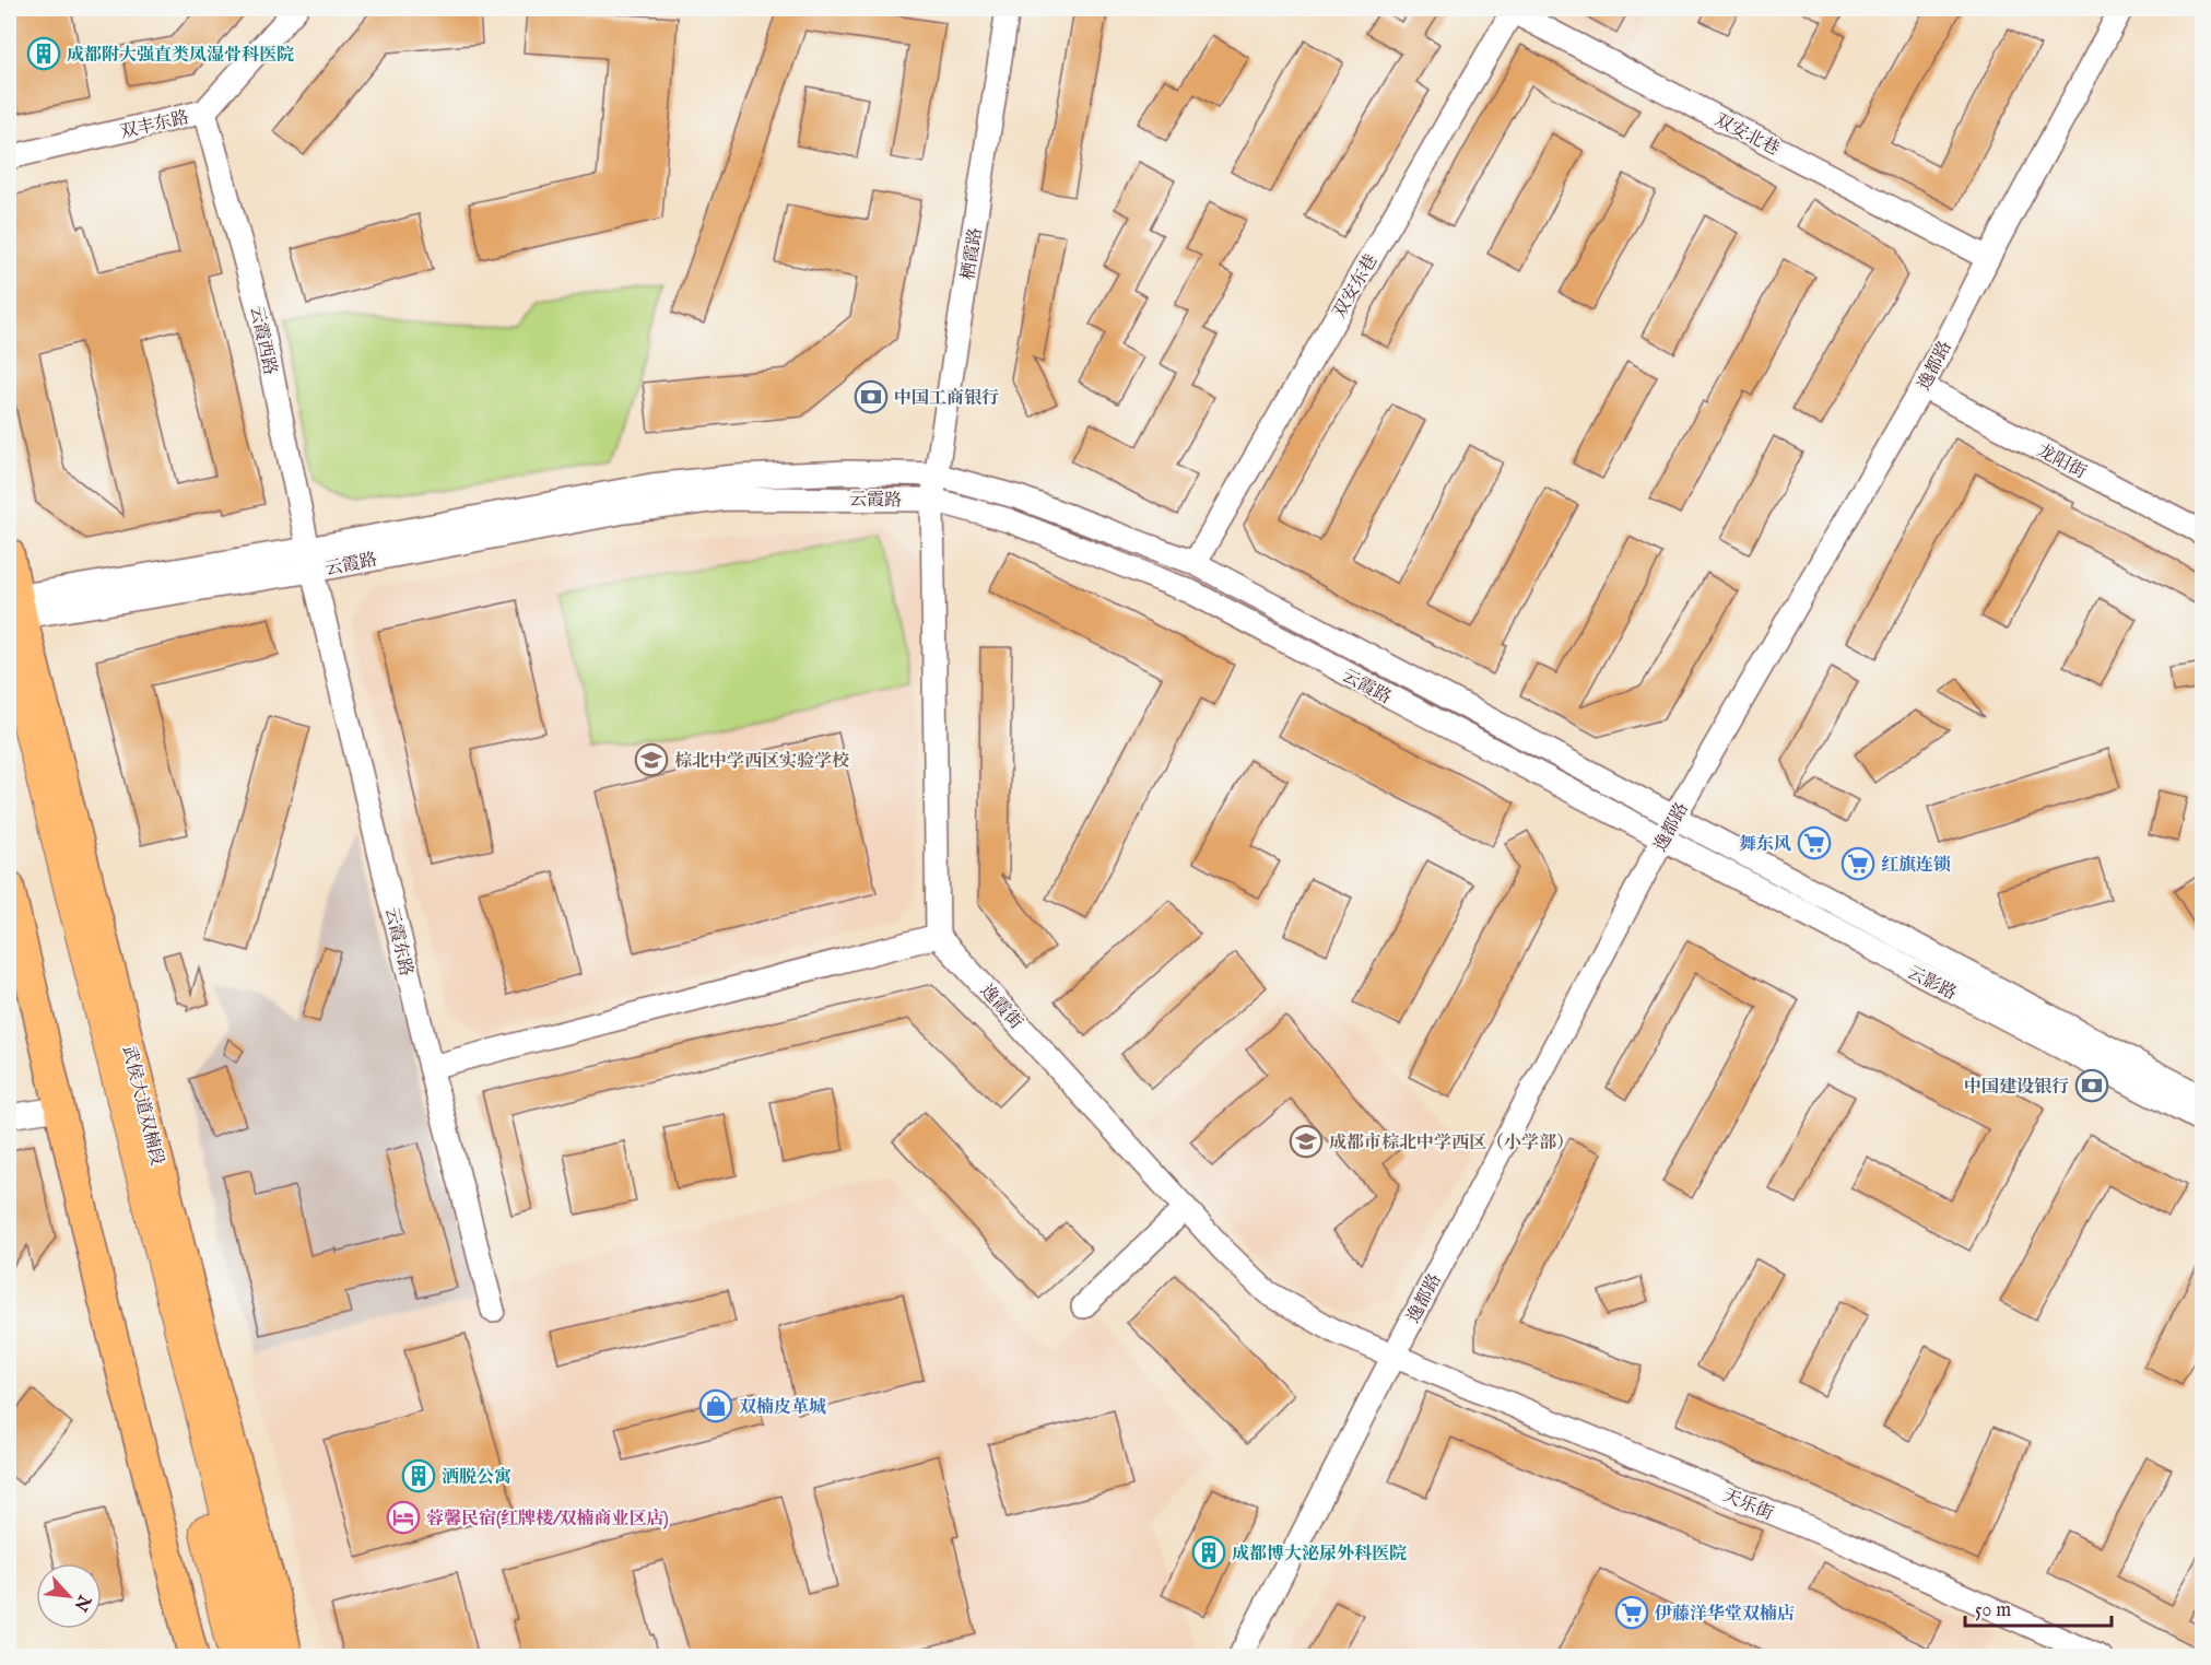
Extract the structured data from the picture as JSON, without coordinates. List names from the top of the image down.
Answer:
{
  "streets": {
    "main road": ["武侯大道双楠段"],
    "street": [
      "双丰东路",
      "双安北巷",
      "栖霞路",
      "双安东巷",
      "云霞西路",
      "逸都路",
      "龙阳街",
      "云霞路",
      "云霞东路",
      "云影路",
      "逸霞街",
      "天乐街"
    ]
  },
  "crossings": [
    ["双丰东路", "云霞西路"],
    ["双安北巷", "双安东巷"],
    ["双安北巷", "逸都路"],
    ["栖霞路", "云霞路"],
    ["云霞西路", "云霞路"],
    ["云霞西路", "云霞东路"],
    ["逸都路", "龙阳街"],
    ["逸都路", "云霞路"],
    ["逸都路", "云影路"],
    ["逸都路", "逸霞街"],
    ["逸都路", "天乐街"],
    ["云霞路", "云霞东路"],
    ["云霞路", "云影路"],
    ["云霞路", "武侯大道双楠段"],
    ["逸霞街", "天乐街"]
  ],
  "places": {
    "building": ["成都附大强直类凤湿骨科医院", "洒脱公寓", "成都博大泌尿外科医院"],
    "bank": ["中国工商银行", "中国建设银行"],
    "school or university": ["棕北中学西区实验学校", "成都市棕北中学西区（小学部）"],
    "supermarket": ["舞东风", "红旗连锁", "伊藤洋华堂双楠店"],
    "shop": ["双楠皮革城"],
    "hotel": ["蓉馨民宿(红牌楼/双楠商业区店)"]
  },
  "scale_bar": "50 m",
  "north": "bottom right"
}
